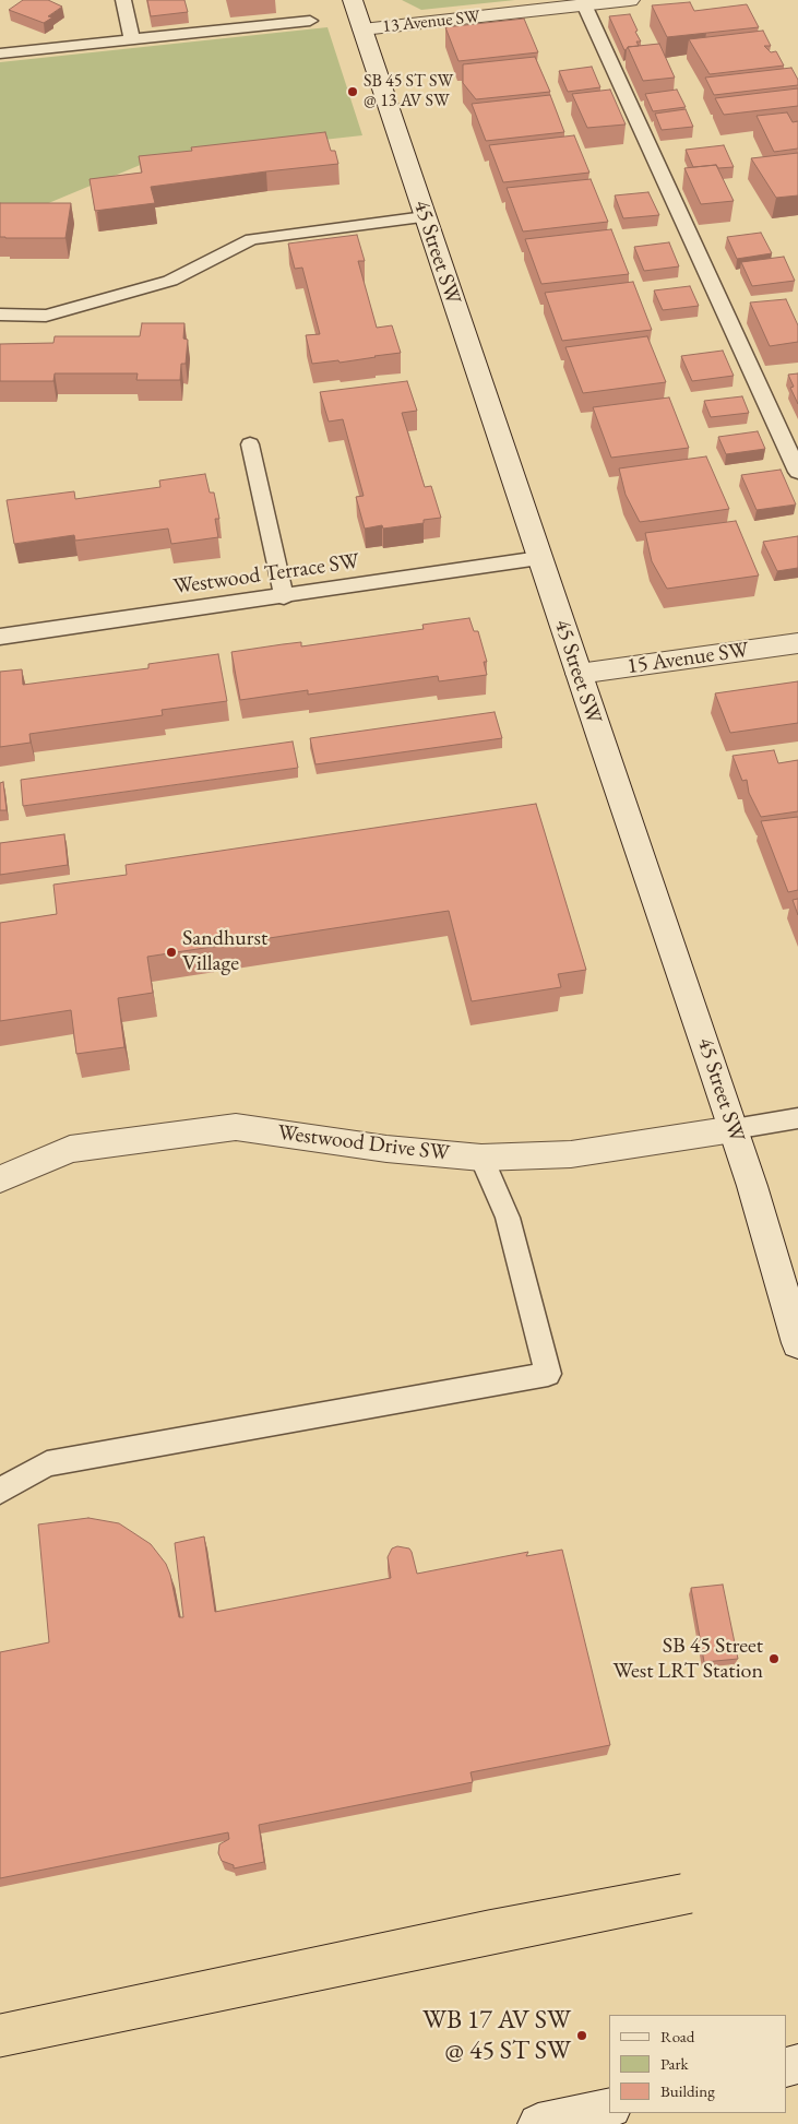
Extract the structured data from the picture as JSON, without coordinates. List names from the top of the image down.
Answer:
{
  "streets": {
    "street": [
      "13 Avenue SW",
      "45 Street SW",
      "15 Avenue SW",
      "Westwood Drive SW"
    ],
    "lane": ["Westwood Terrace SW"]
  },
  "crossings": [
    ["13 Avenue SW", "45 Street SW"],
    ["45 Street SW", "Westwood Terrace SW"],
    ["45 Street SW", "15 Avenue SW"],
    ["45 Street SW", "Westwood Drive SW"]
  ],
  "places": [
    "SB 45 ST SW @ 13 AV SW",
    "Sandhurst Village",
    "SB 45 Street West LRT Station",
    "WB 17 AV SW @ 45 ST SW"
  ],
  "legend": ["Road", "Park", "Building"]
}
